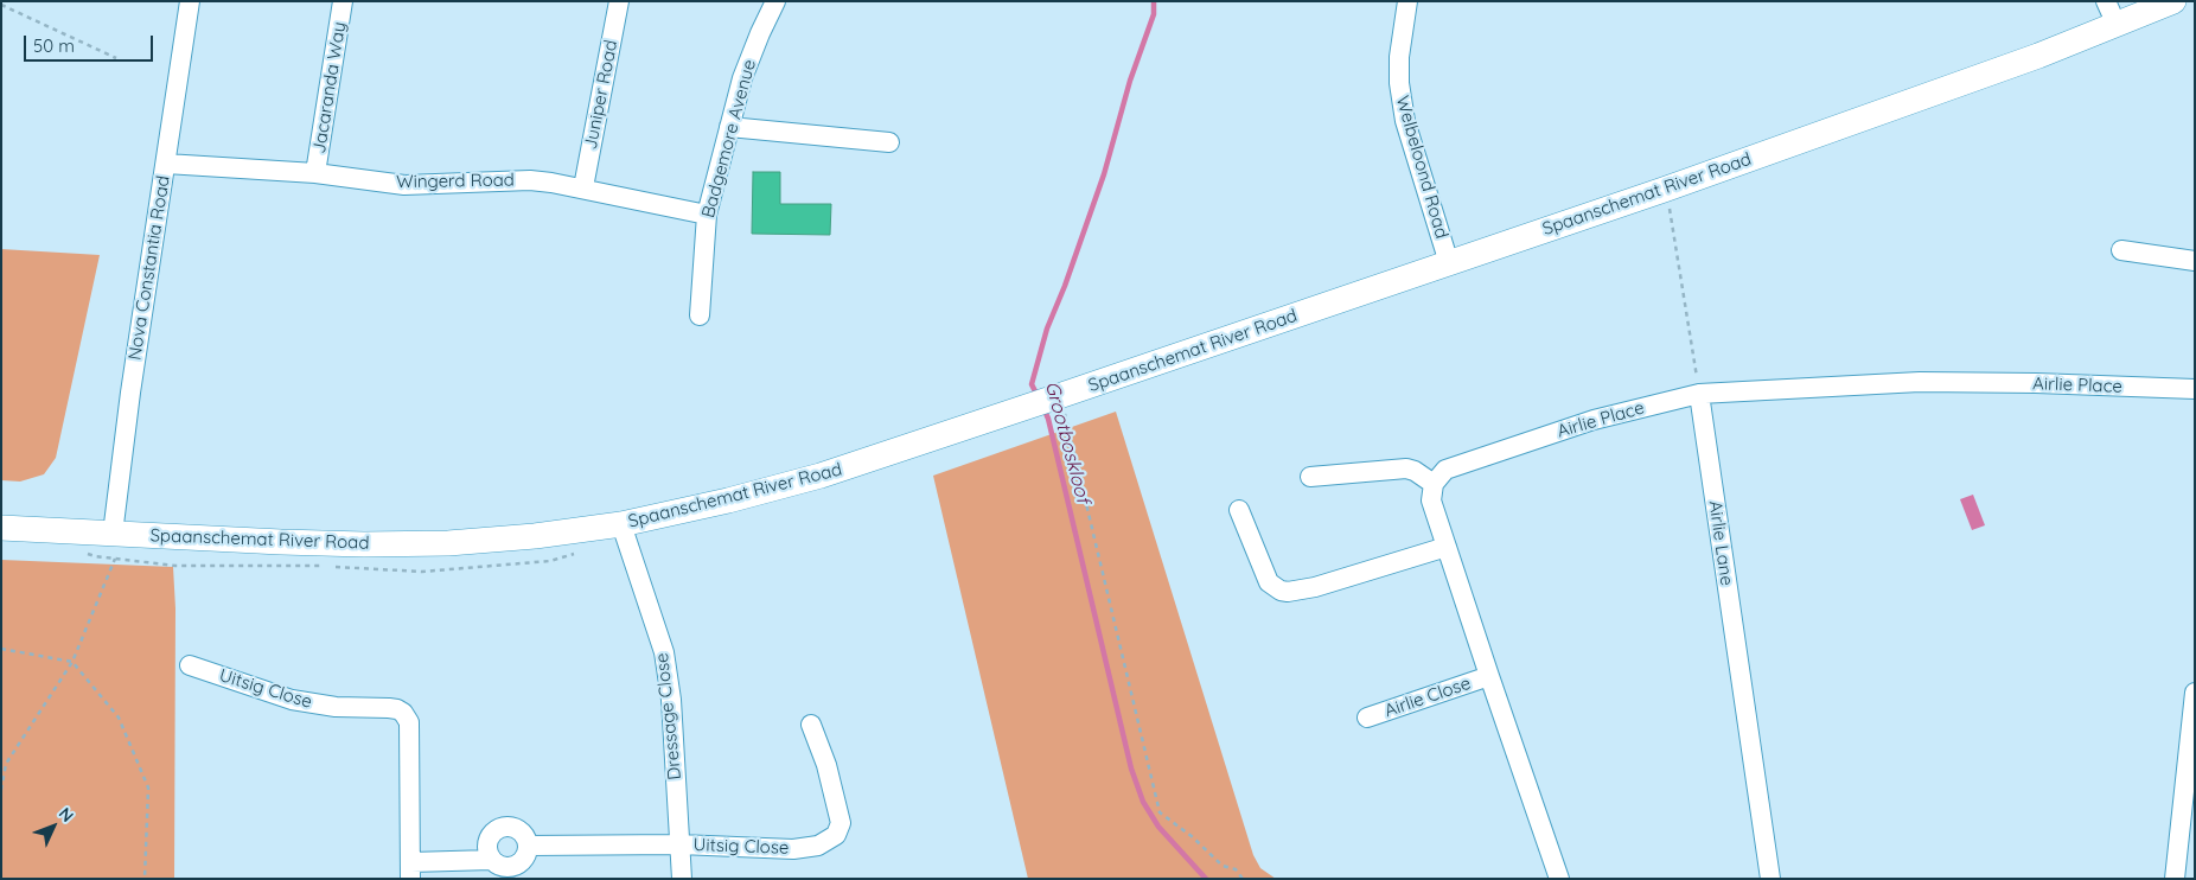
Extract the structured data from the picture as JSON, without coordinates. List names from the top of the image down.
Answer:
{
  "streets": {
    "main road": ["Spaanschemat River Road"],
    "street": [
      "Jacaranda Way",
      "Juniper Road",
      "Badgemore Avenue",
      "Welbeloond Road",
      "Wingerd Road",
      "Nova Constantia Road",
      "Airlie Place",
      "Airlie Lane",
      "Uitsig Close",
      "Airlie Close",
      "Dressage Close"
    ]
  },
  "crossings": [
    ["Jacaranda Way", "Wingerd Road"],
    ["Juniper Road", "Wingerd Road"],
    ["Badgemore Avenue", "Wingerd Road"],
    ["Welbeloond Road", "Spaanschemat River Road"],
    ["Wingerd Road", "Nova Constantia Road"],
    ["Spaanschemat River Road", "Nova Constantia Road"],
    ["Spaanschemat River Road", "Dressage Close"],
    ["Airlie Place", "Airlie Lane"],
    ["Uitsig Close", "Dressage Close"]
  ],
  "water": ["Grootboskloof"],
  "scale_bar": "50 m",
  "north": "top right"
}
